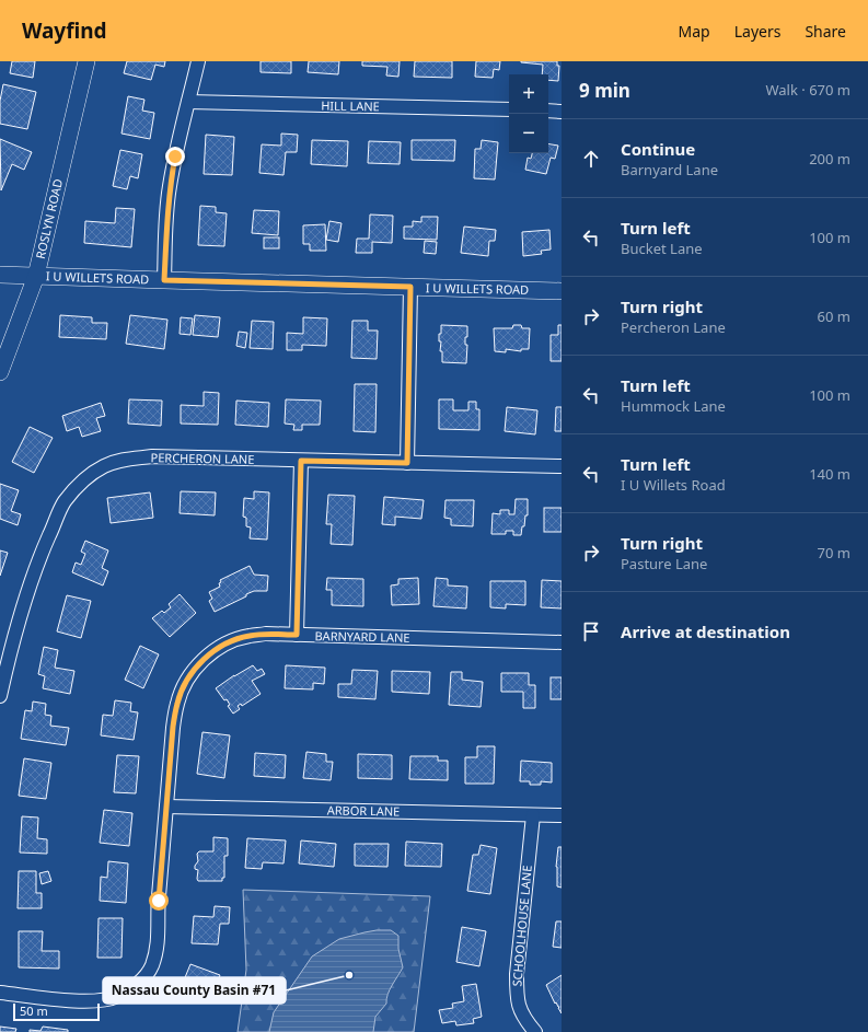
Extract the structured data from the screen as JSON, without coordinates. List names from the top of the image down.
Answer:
{
  "streets": {
    "main road": ["ROSLYN ROAD", "I U WILLETS ROAD"],
    "street": [
      "HILL LANE",
      "PERCHERON LANE",
      "BARNYARD LANE",
      "ARBOR LANE",
      "SCHOOLHOUSE LANE"
    ]
  },
  "crossings": [
    ["ROSLYN ROAD", "I U WILLETS ROAD"],
    ["BARNYARD LANE", "ARBOR LANE"],
    ["ARBOR LANE", "SCHOOLHOUSE LANE"]
  ],
  "places": ["Nassau County Basin #71"],
  "scale_bar": "50 m",
  "page": {
    "header": "Wayfind",
    "nav": ["Map", "Layers", "Share"],
    "heading": ["9 min", "Walk · 670 m"],
    "map_buttons": ["+", "−"],
    "list": [
      ["Continue", "Barnyard Lane", "200 m"],
      ["Turn left", "Bucket Lane", "100 m"],
      ["Turn right", "Percheron Lane", "60 m"],
      ["Turn left", "Hummock Lane", "100 m"],
      ["Turn left", "I U Willets Road", "140 m"],
      ["Turn right", "Pasture Lane", "70 m"],
      "Arrive at destination"
    ],
    "scale": "50 m"
  }
}
